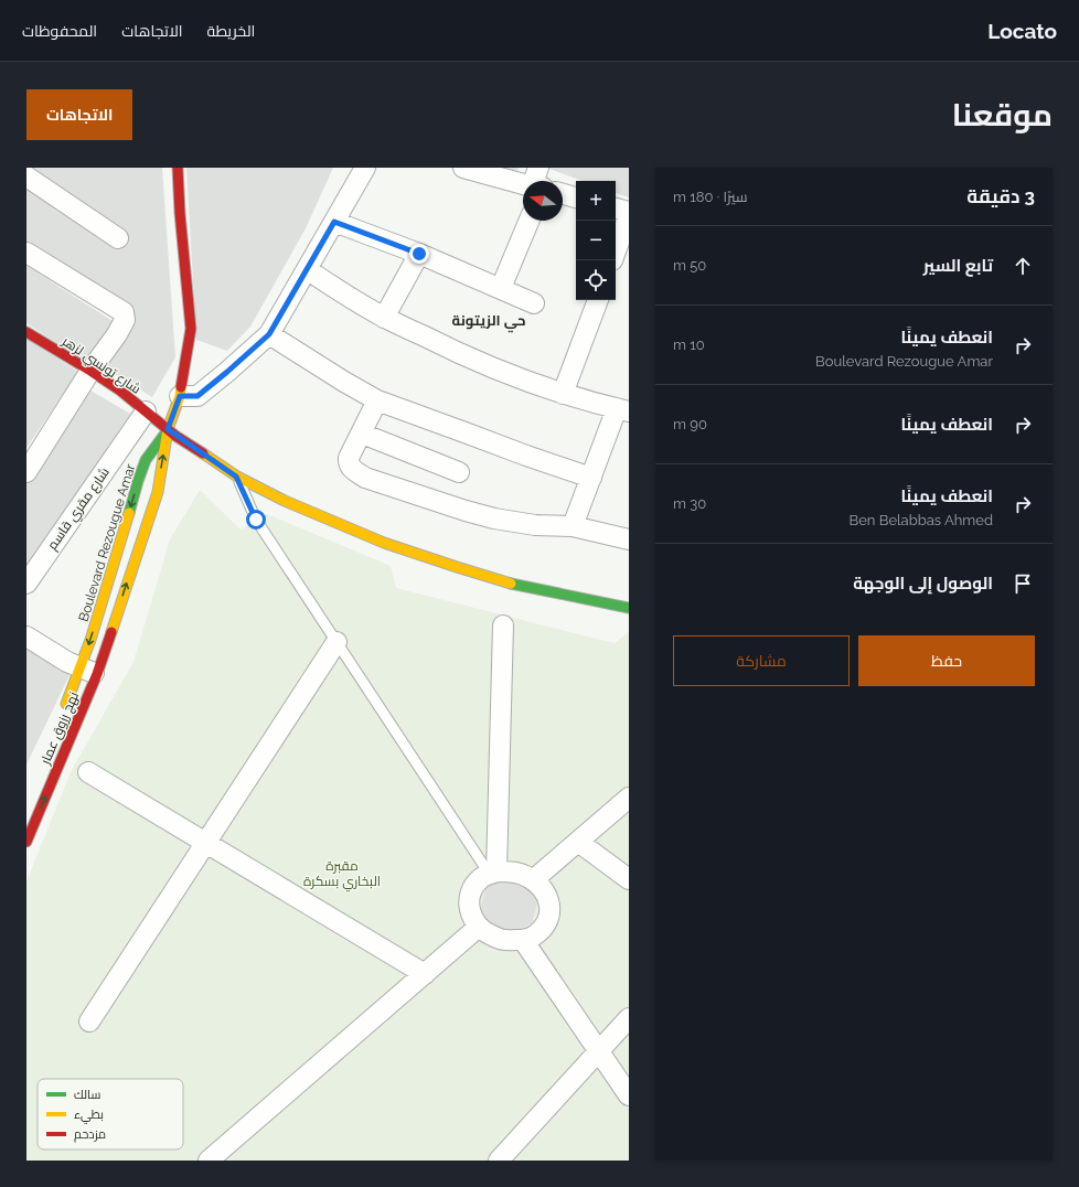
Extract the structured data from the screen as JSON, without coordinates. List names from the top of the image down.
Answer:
{
  "streets": {
    "main road": ["شارع تونسي لزهر", "Boulevard Rezougue Amar", "نهج رزوق عمار"],
    "street": ["شارع مقري قاسم"]
  },
  "crossings": [
    ["شارع تونسي لزهر", "شارع مقري قاسم"],
    ["شارع تونسي لزهر", "Boulevard Rezougue Amar"],
    ["شارع مقري قاسم", "Boulevard Rezougue Amar"],
    ["Boulevard Rezougue Amar", "نهج رزوق عمار"]
  ],
  "one_way": ["نهج رزوق عمار"],
  "districts": ["حي الزيتونة"],
  "parks": ["مقبرة البخاري بسكرة"],
  "legend": ["سالك", "بطيء", "مزدحم"],
  "north": "left",
  "page": {
    "header": "Locato",
    "nav": ["الخريطة", "الاتجاهات", "المحفوظات"],
    "title": "موقعنا",
    "buttons": [
      "الاتجاهات",
      ["حفظ", "مشاركة"]
    ],
    "heading": ["3 دقيقة", "سيرًا · 180 m"],
    "map_buttons": ["+", "−"],
    "list": [
      ["تابع السير", "50 m"],
      ["انعطف يمينًا", "Boulevard Rezougue Amar", "10 m"],
      ["انعطف يمينًا", "90 m"],
      ["انعطف يمينًا", "Ben Belabbas Ahmed", "30 m"],
      "الوصول إلى الوجهة"
    ]
  }
}
